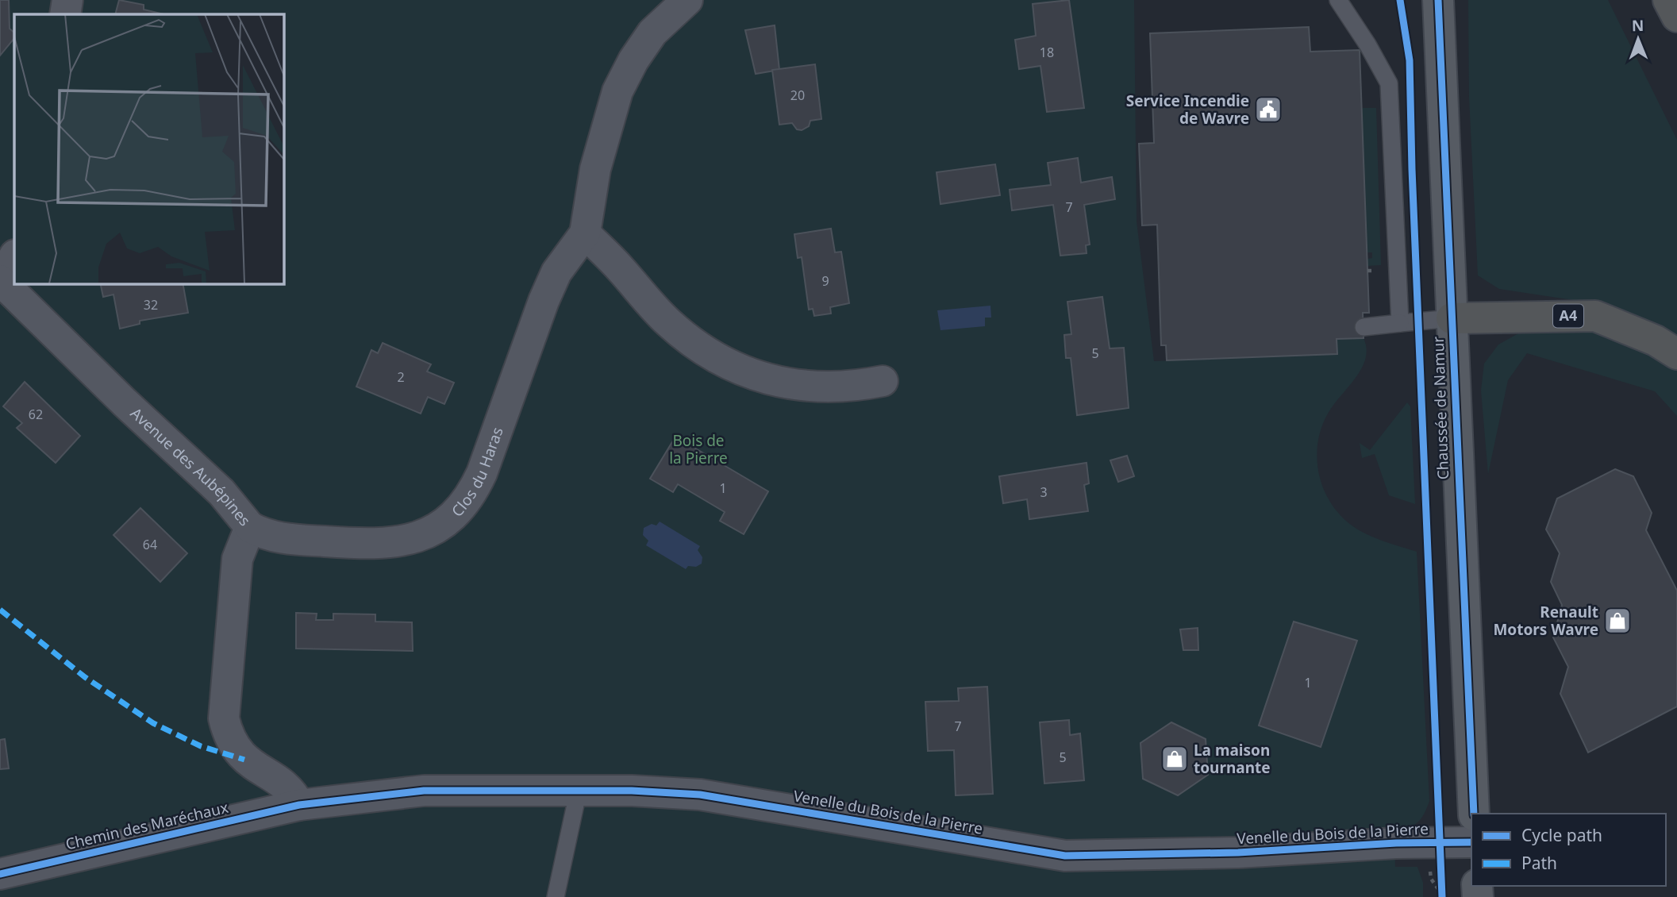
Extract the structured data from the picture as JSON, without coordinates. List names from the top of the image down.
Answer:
{
  "streets": {
    "highway": ["A4"],
    "main road": ["Chaussée de Namur"],
    "street": [
      "Avenue des Aubépines",
      "Clos du Haras",
      "Venelle du Bois de la Pierre",
      "Chemin des Maréchaux"
    ]
  },
  "crossings": [
    ["A4", "Chaussée de Namur"],
    ["Avenue des Aubépines", "Clos du Haras"],
    ["Avenue des Aubépines", "Venelle du Bois de la Pierre"],
    ["Avenue des Aubépines", "Chemin des Maréchaux"],
    ["Venelle du Bois de la Pierre", "Chemin des Maréchaux"]
  ],
  "parks": ["Bois de la Pierre"],
  "places": {
    "public building": ["Service Incendie de Wavre"],
    "shop": ["Renault Motors Wavre", "La maison tournante"]
  },
  "house_numbers": [
    "18",
    "20",
    "7",
    "9",
    "32",
    "5",
    "2",
    "62",
    "1",
    "3",
    "64",
    "1",
    "7",
    "5"
  ],
  "legend": ["Cycle path", "Path"],
  "north": "top"
}
